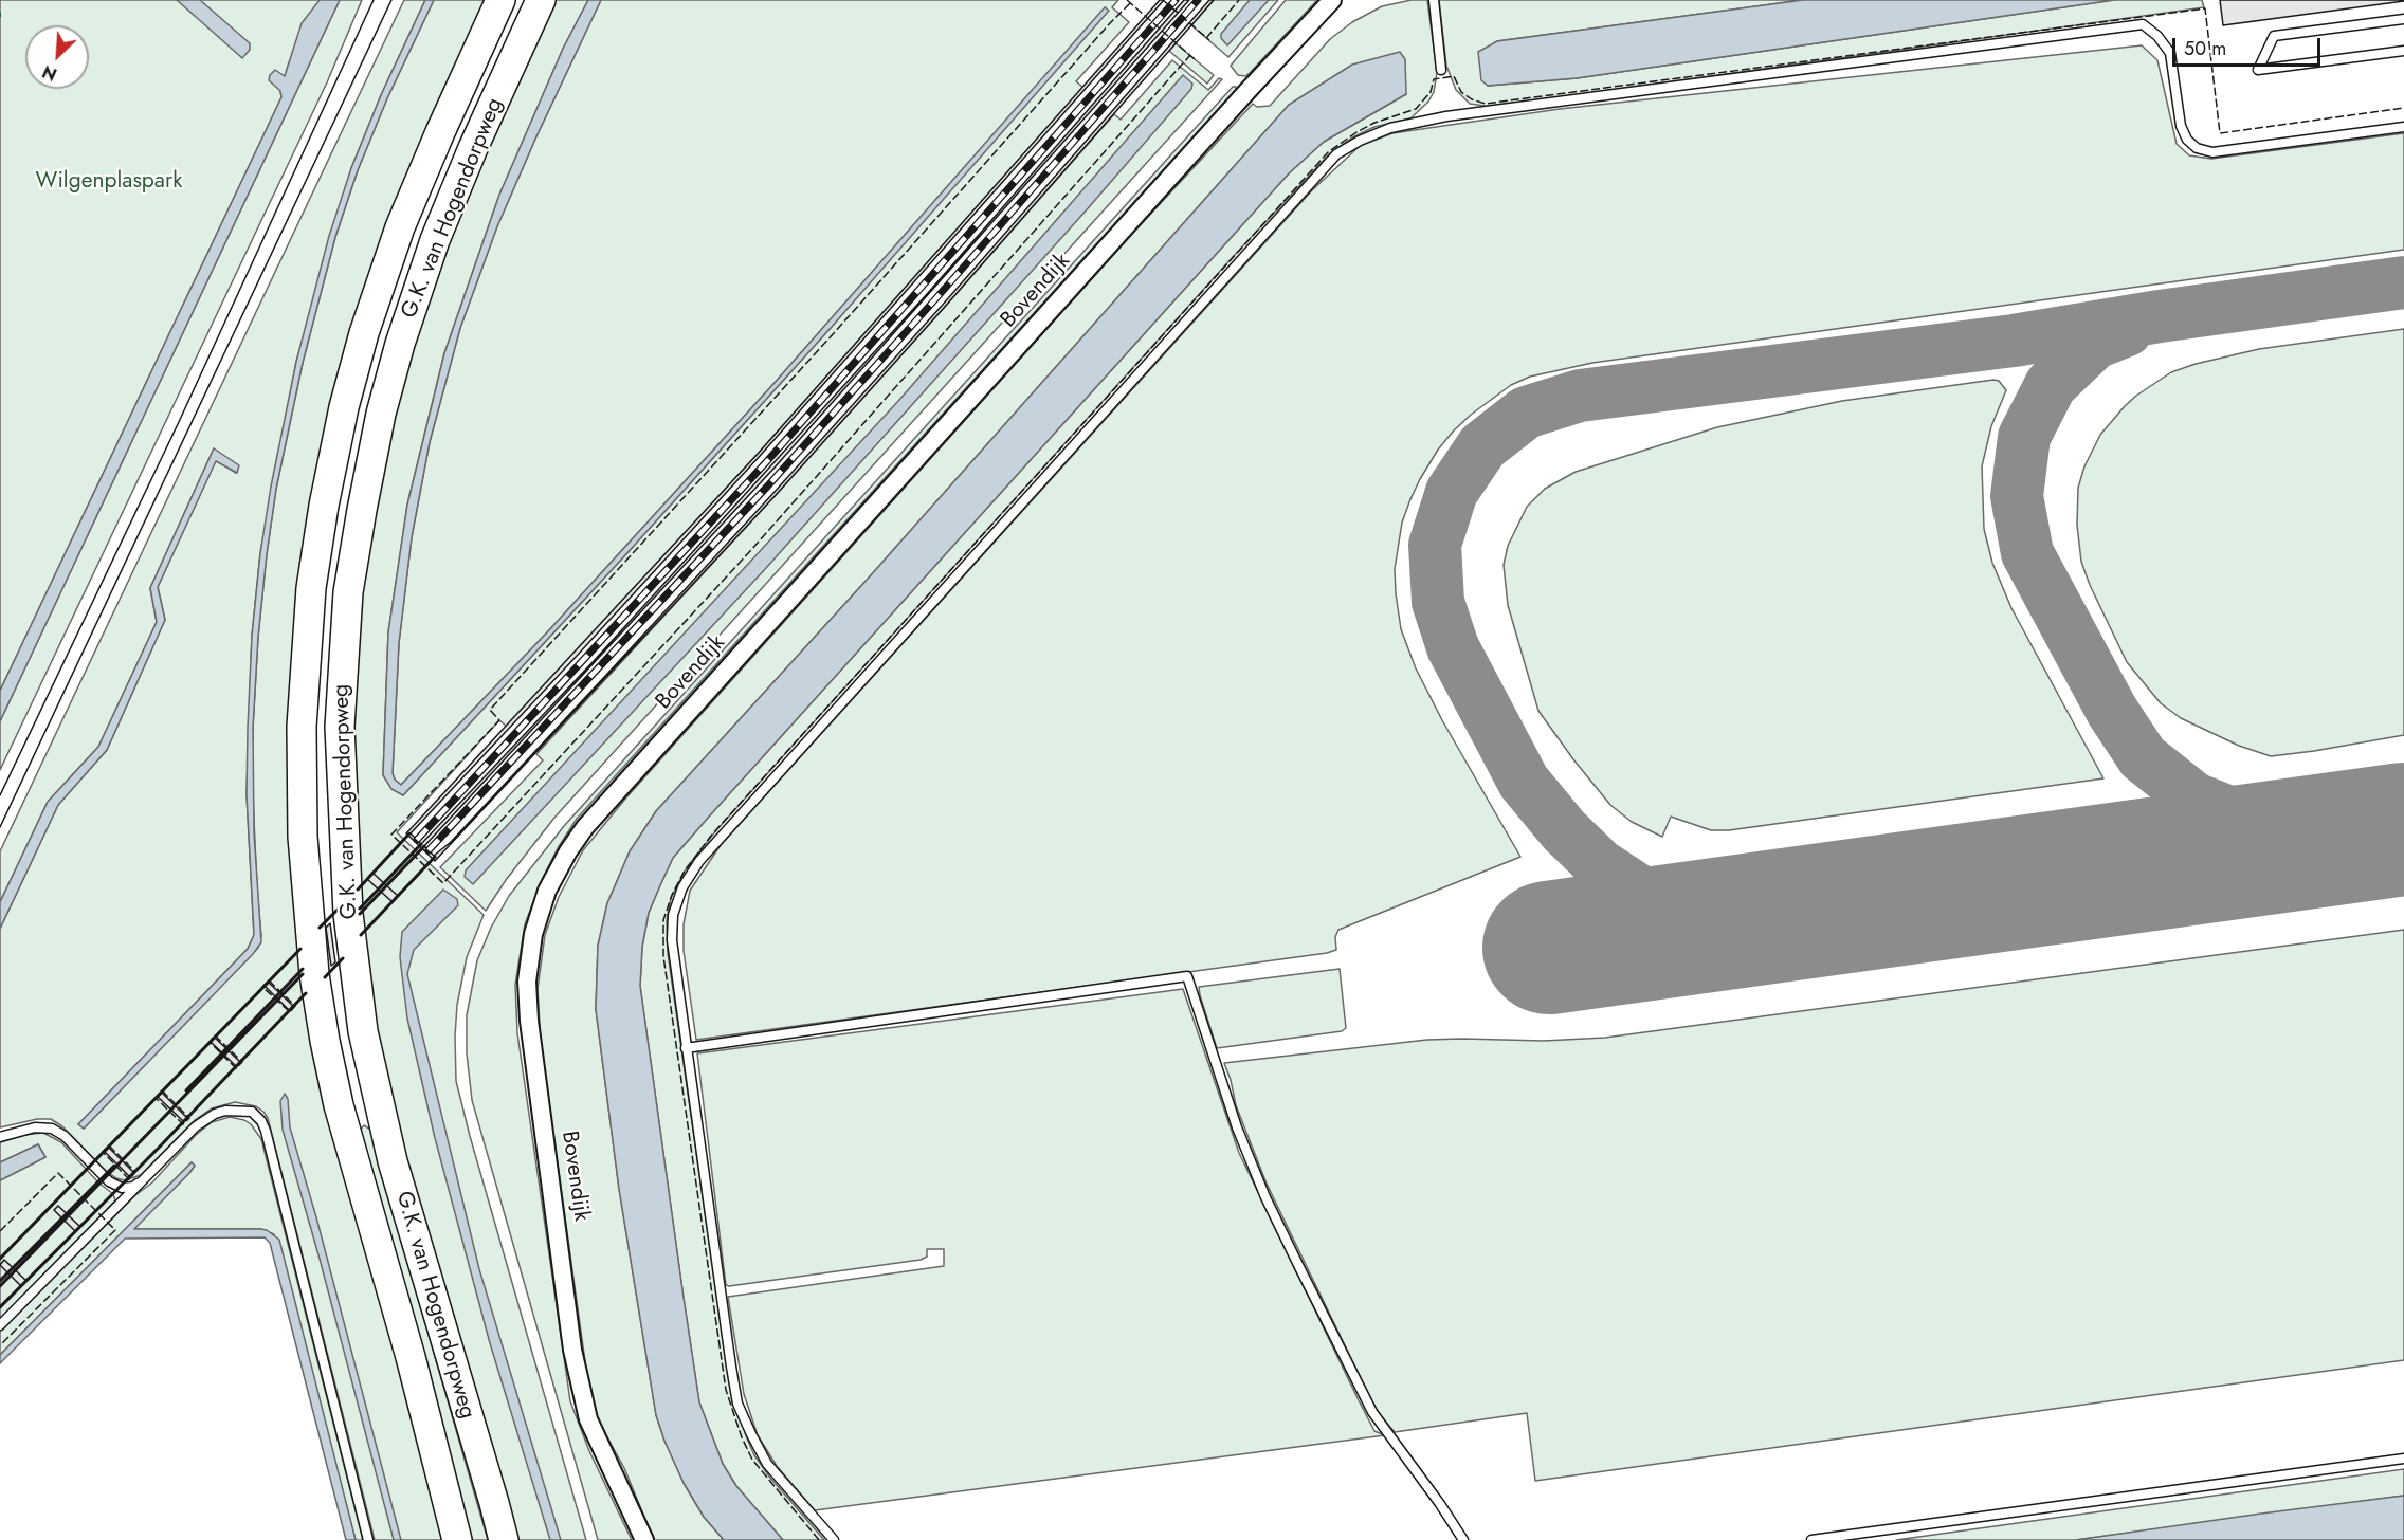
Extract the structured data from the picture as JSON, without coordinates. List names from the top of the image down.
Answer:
{
  "streets": {
    "main road": ["G.K. van Hogendorpweg"],
    "street": ["Bovendijk"]
  },
  "parks": ["Wilgenplaspark"],
  "scale_bar": "50 m",
  "north": "bottom left"
}
